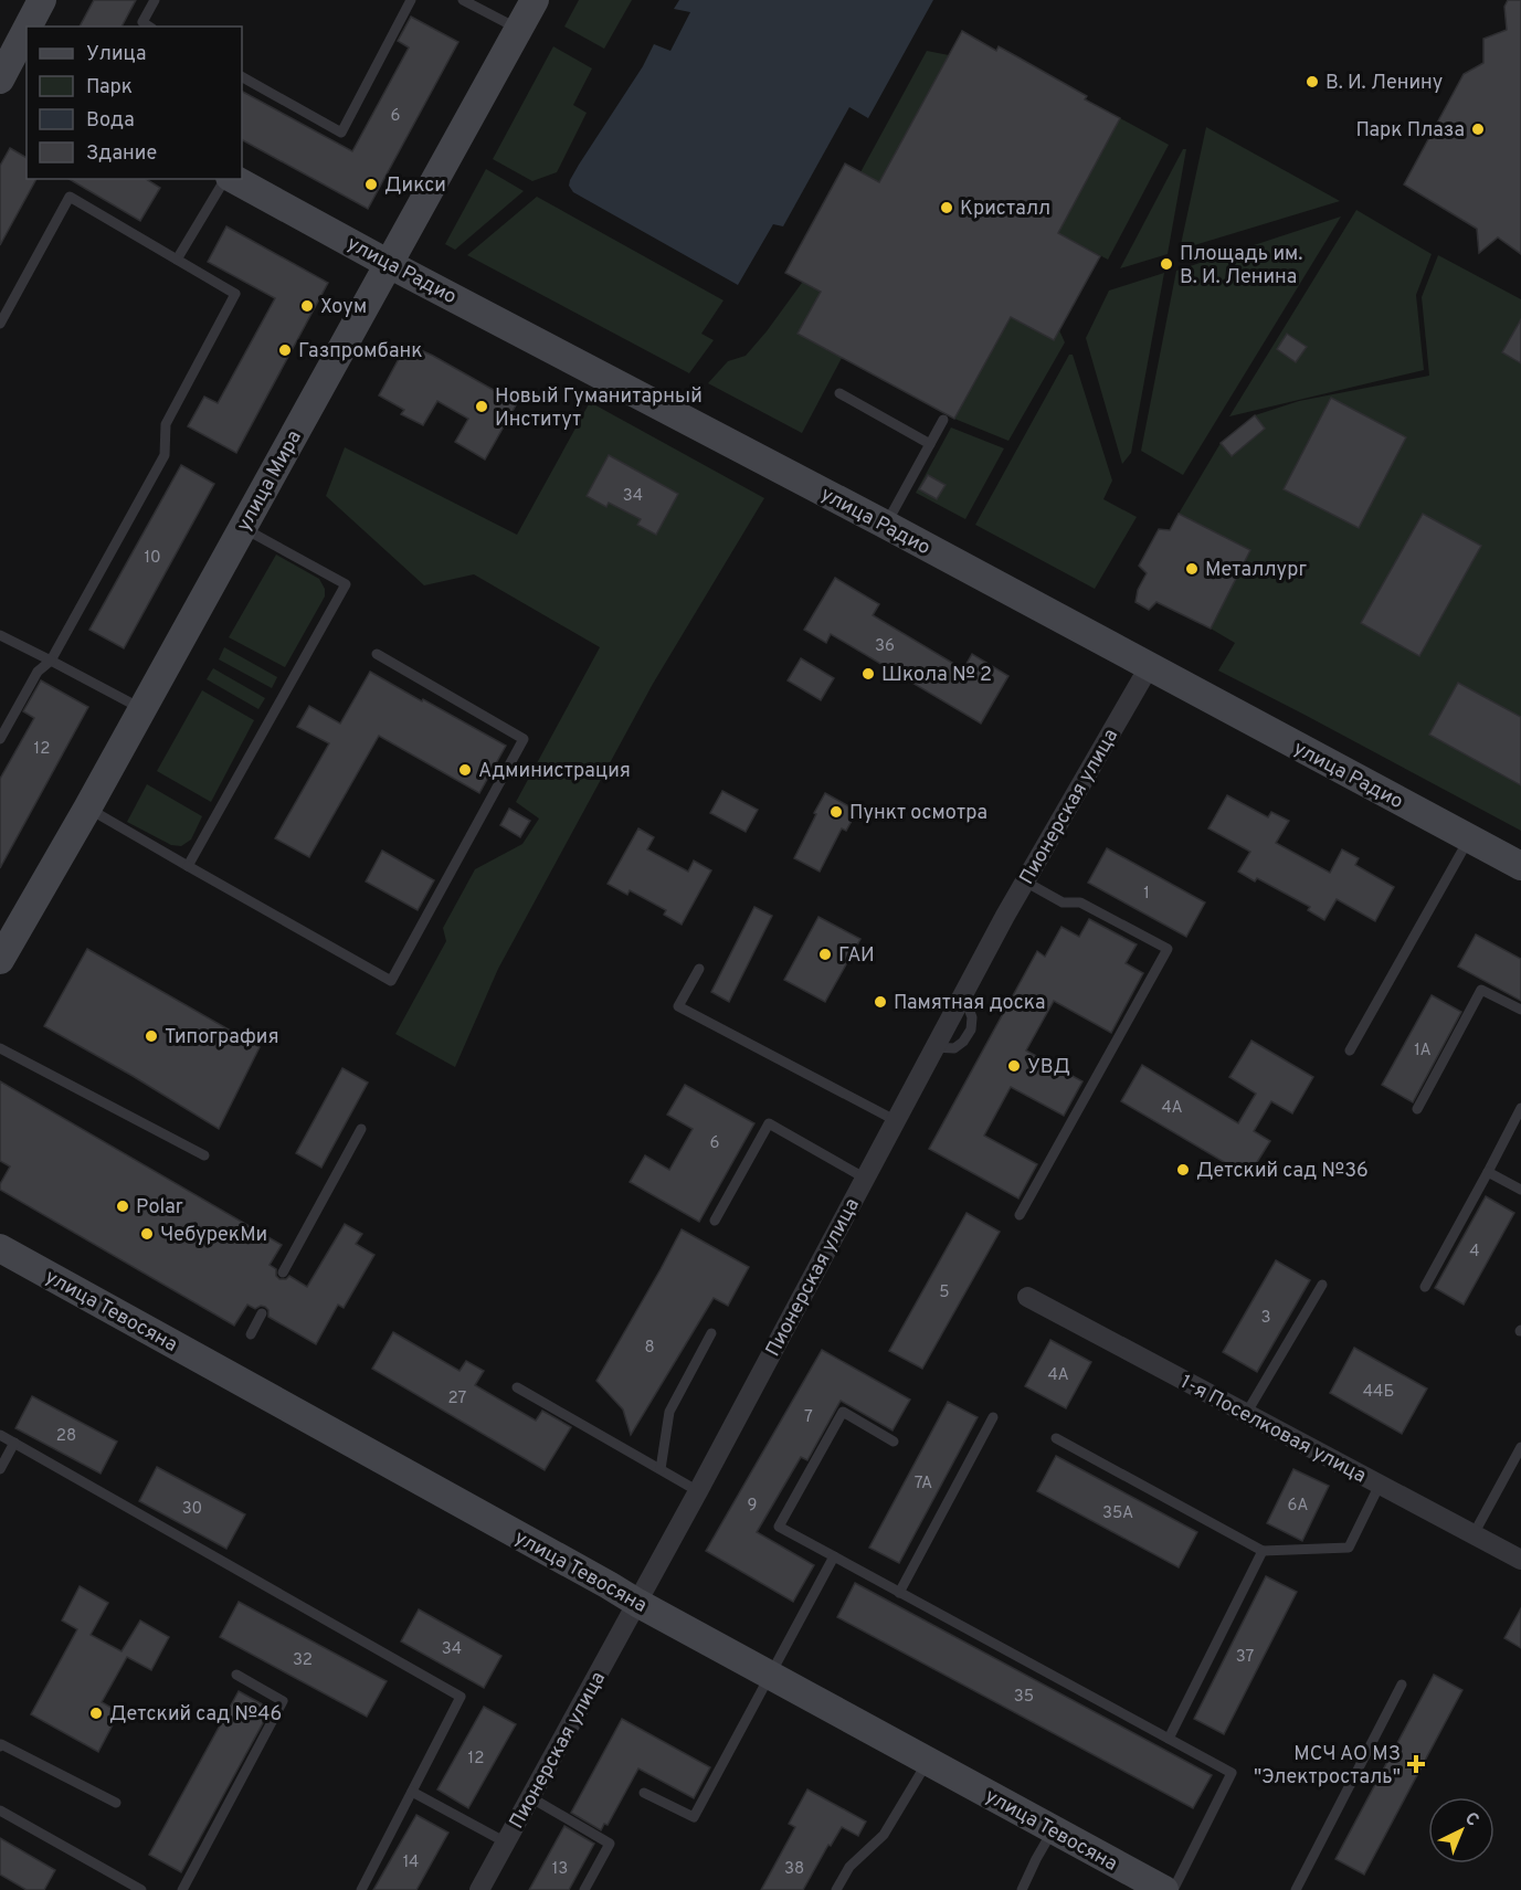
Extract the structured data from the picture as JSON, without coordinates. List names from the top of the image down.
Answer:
{
  "streets": {
    "main road": ["улица Радио", "улица Мира", "улица Тевосяна"],
    "street": ["Пионерская улица", "1-я Поселковая улица"]
  },
  "crossings": [
    ["улица Радио", "улица Мира"],
    ["улица Радио", "Пионерская улица"],
    ["Пионерская улица", "улица Тевосяна"]
  ],
  "places": {
    "other": [
      "В. И. Ленину",
      "Парк Плаза",
      "Дикси",
      "Кристалл",
      "Площадь им. В. И. Ленина",
      "Хоум",
      "Газпромбанк",
      "Новый Гуманитарный Институт",
      "Металлург",
      "Школа № 2",
      "Администрация",
      "Пункт осмотра",
      "ГАИ",
      "Памятная доска",
      "Типография",
      "УВД",
      "Детский сад №36",
      "Polar",
      "ЧебурекМи",
      "Детский сад №46"
    ],
    "health": ["МСЧ АО МЗ \"Электросталь\""]
  },
  "house_numbers": [
    "6",
    "34",
    "10",
    "36",
    "12",
    "1",
    "1А",
    "4А",
    "6",
    "4",
    "5",
    "3",
    "8",
    "4А",
    "44Б",
    "27",
    "7",
    "28",
    "7А",
    "9",
    "6А",
    "30",
    "35А",
    "34",
    "37",
    "32",
    "35",
    "12",
    "14",
    "13",
    "38"
  ],
  "legend": [
    "Улица",
    "Парк",
    "Вода",
    "Здание"
  ],
  "north": "top right"
}
